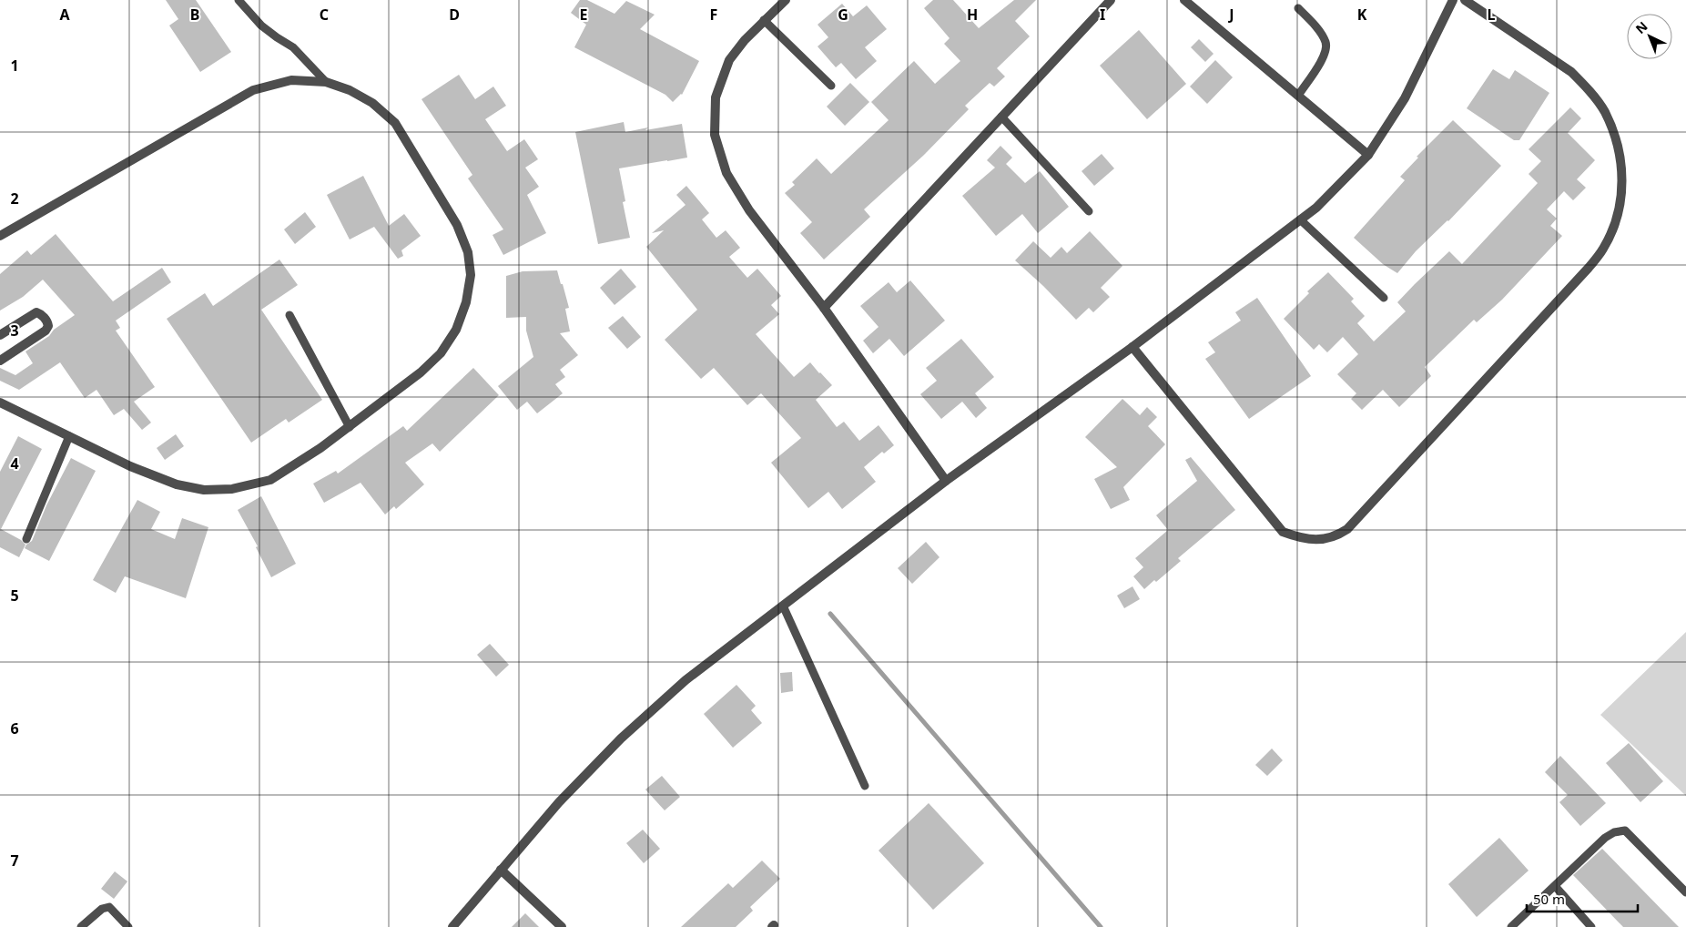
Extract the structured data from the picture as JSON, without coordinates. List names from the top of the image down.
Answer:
{
  "scale_bar": "50 m",
  "north": "top left",
  "grid": {
    "columns": [
      "A",
      "B",
      "C",
      "D",
      "E",
      "F",
      "G",
      "H",
      "I",
      "J",
      "K",
      "L"
    ],
    "rows": [
      "1",
      "2",
      "3",
      "4",
      "5",
      "6",
      "7"
    ]
  }
}
